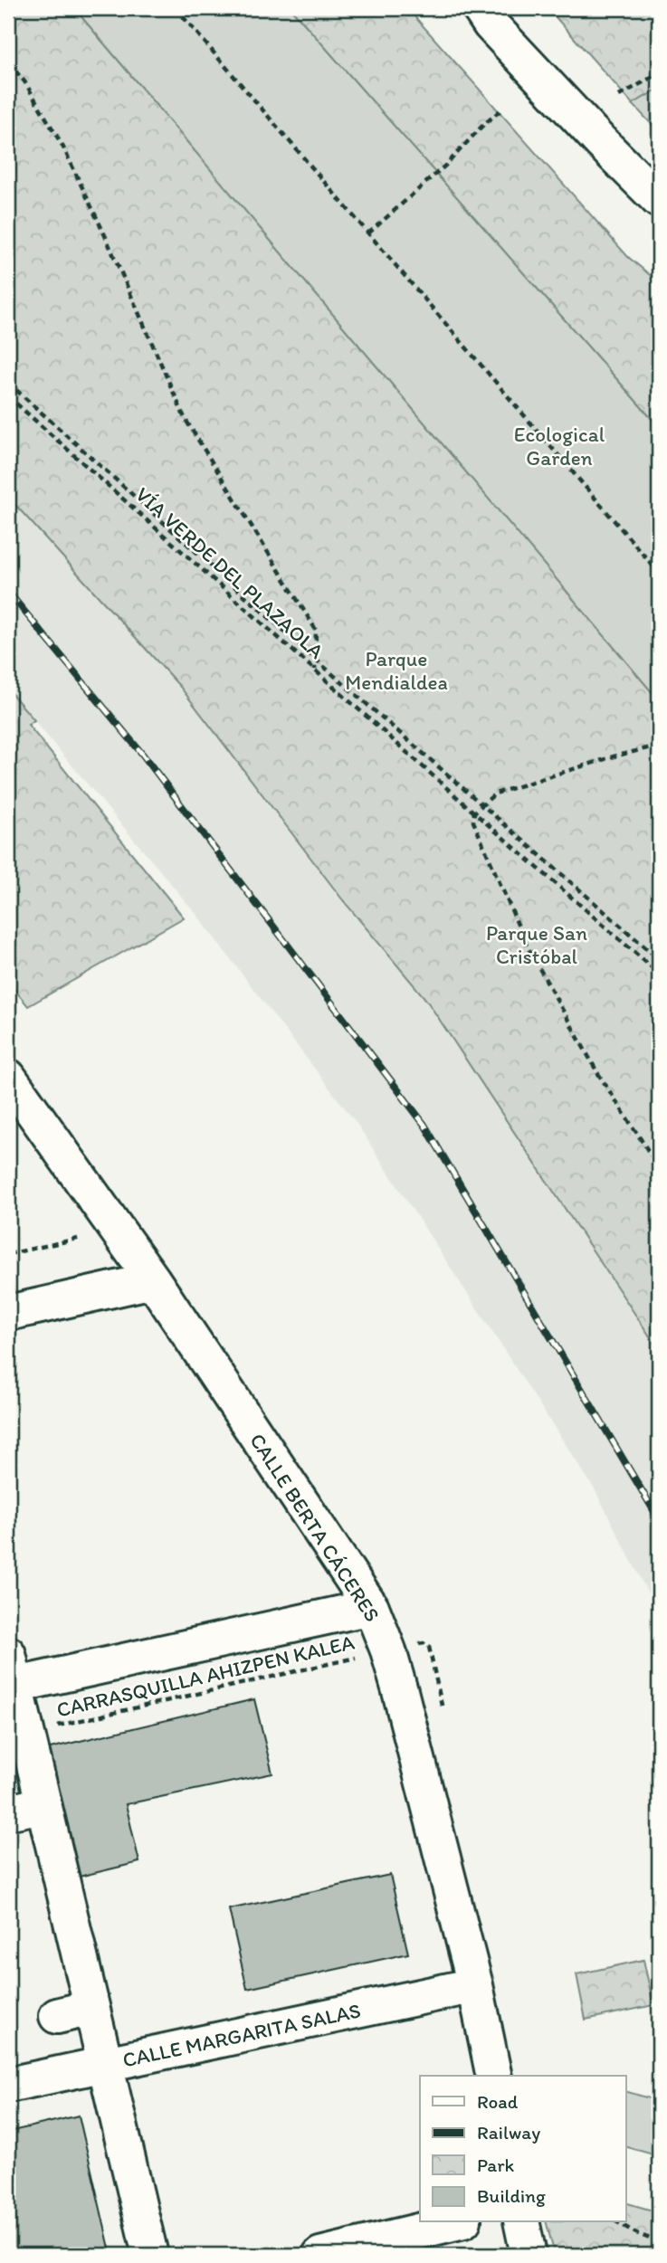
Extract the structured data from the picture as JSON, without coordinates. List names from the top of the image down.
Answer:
{
  "streets": {
    "street": ["CALLE BERTA CÁCERES", "CALLE MARGARITA SALAS"],
    "path": ["VÍA VERDE DEL PLAZAOLA", "CARRASQUILLA AHIZPEN KALEA"]
  },
  "crossings": [
    ["CALLE BERTA CÁCERES", "CARRASQUILLA AHIZPEN KALEA"],
    ["CALLE BERTA CÁCERES", "CALLE MARGARITA SALAS"]
  ],
  "parks": ["Ecological Garden", "Parque Mendialdea", "Parque San Cristóbal"],
  "legend": [
    "Road",
    "Railway",
    "Park",
    "Building"
  ]
}
